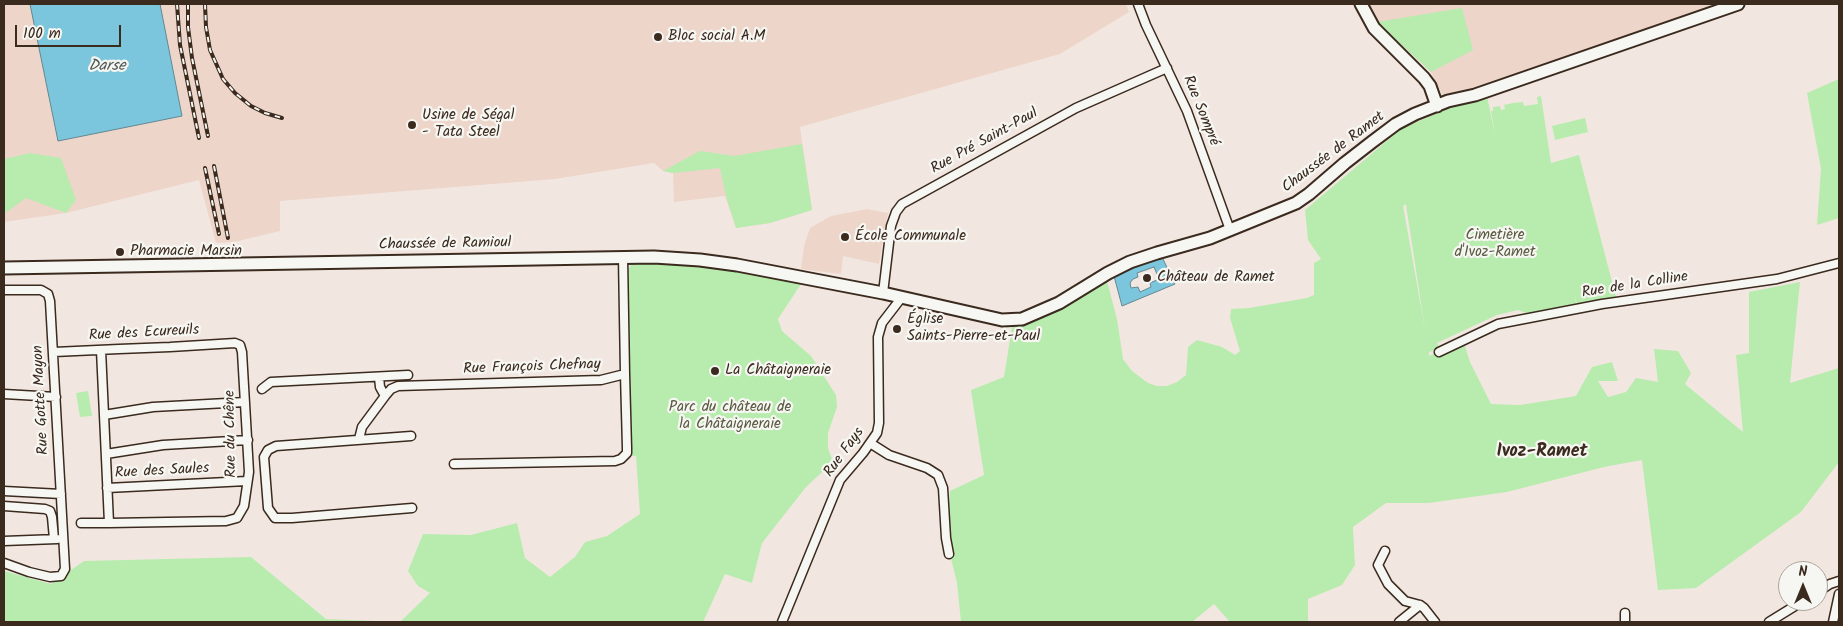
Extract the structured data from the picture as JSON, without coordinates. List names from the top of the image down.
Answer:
{
  "streets": {
    "main road": ["Chaussée de Ramet", "Chaussée de Ramioul"],
    "street": [
      "Rue Sompré",
      "Rue Pré Saint-Paul",
      "Rue de la Colline",
      "Rue des Ecureuils",
      "Rue François Chefnay",
      "Rue Gotte Mayon",
      "Rue du Chêne",
      "Rue Fays",
      "Rue des Saules"
    ]
  },
  "crossings": [
    ["Rue Sompré", "Rue Pré Saint-Paul"],
    ["Rue Sompré", "Chaussée de Ramet"],
    ["Rue Pré Saint-Paul", "Chaussée de Ramioul"],
    ["Chaussée de Ramet", "Rue Fays"],
    ["Rue des Ecureuils", "Rue Gotte Mayon"],
    ["Rue des Ecureuils", "Rue du Chêne"],
    ["Rue du Chêne", "Rue des Saules"]
  ],
  "districts": ["Ivoz-Ramet"],
  "water": ["Darse"],
  "parks": ["Cimetière d'Ivoz-Ramet", "Parc du château de la Châtaigneraie"],
  "places": [
    "Bloc social A.M",
    "Usine de Ségal - Tata Steel",
    "École Communale",
    "Pharmacie Marsin",
    "Château de Ramet",
    "Église Saints-Pierre-et-Paul",
    "La Châtaigneraie"
  ],
  "scale_bar": "100 m",
  "north": "top"
}
